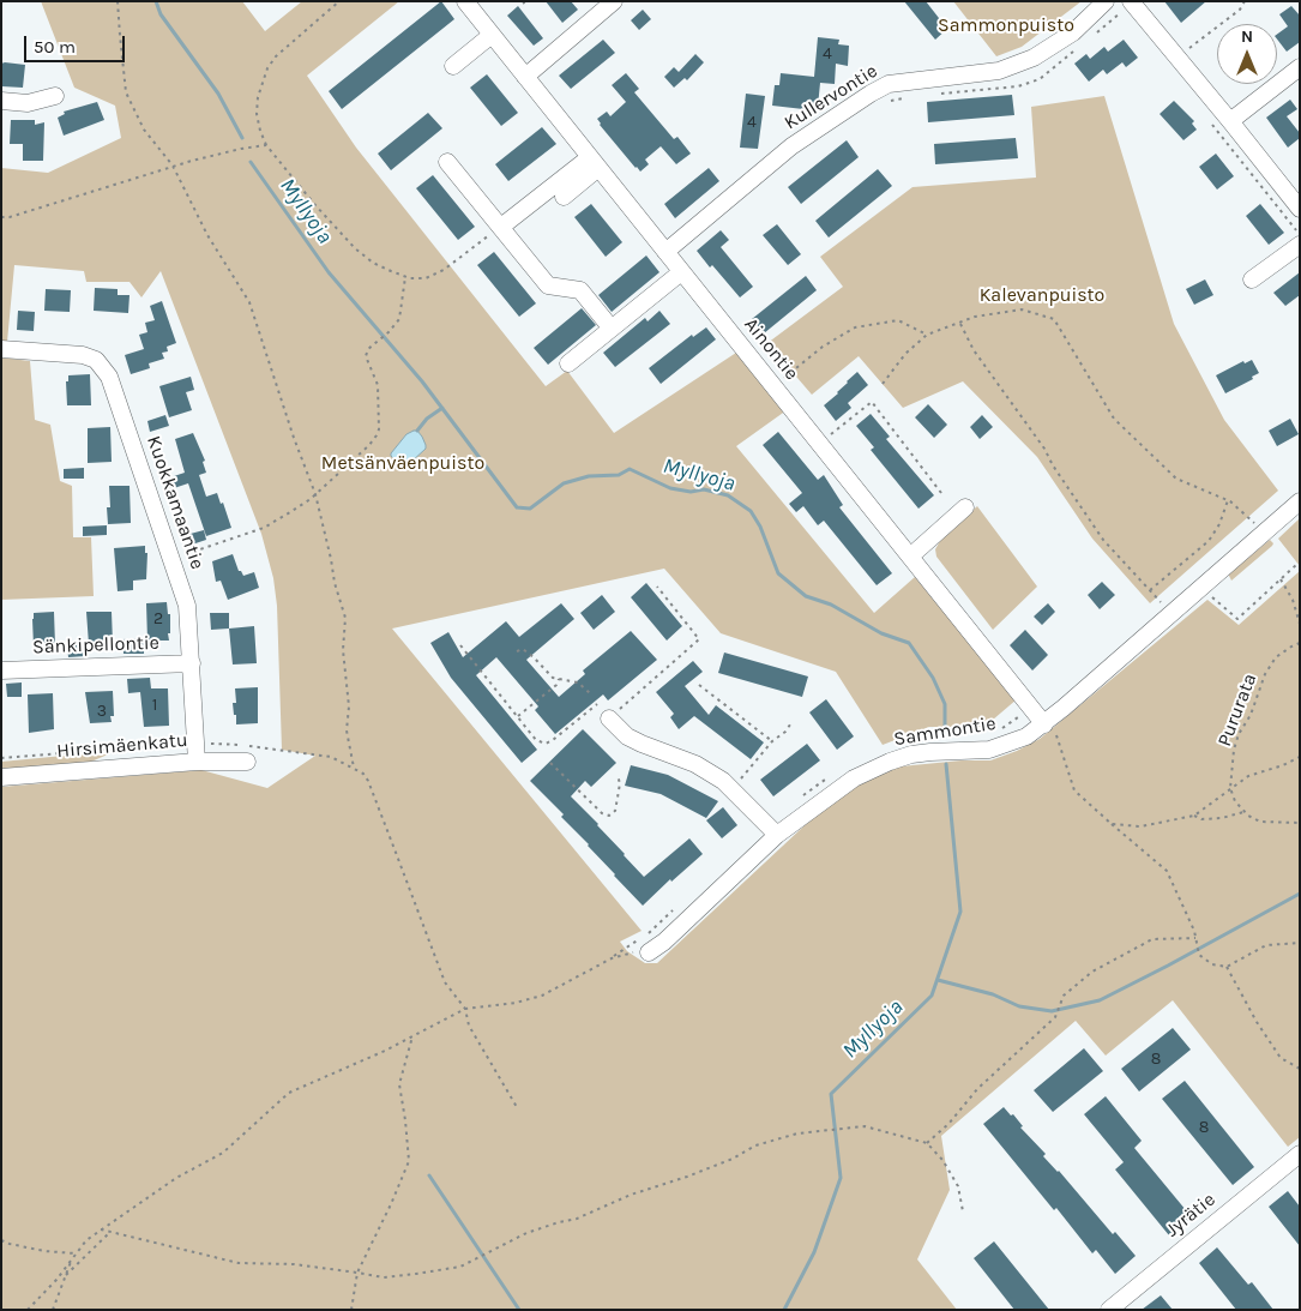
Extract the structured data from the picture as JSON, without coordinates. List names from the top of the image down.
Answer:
{
  "streets": {
    "street": [
      "Kullervontie",
      "Ainontie",
      "Kuokkamaantie",
      "Sänkipellontie",
      "Sammontie",
      "Hirsimäenkatu",
      "Jyrätie"
    ],
    "path": ["Pururata"]
  },
  "crossings": [
    ["Kullervontie", "Ainontie"],
    ["Ainontie", "Sammontie"],
    ["Kuokkamaantie", "Sänkipellontie"],
    ["Kuokkamaantie", "Hirsimäenkatu"]
  ],
  "water": ["Myllyoja"],
  "parks": ["Sammonpuisto", "Kalevanpuisto", "Metsänväenpuisto"],
  "house_numbers": [
    "4",
    "4",
    "2",
    "1",
    "3",
    "8",
    "8"
  ],
  "scale_bar": "50 m",
  "north": "top"
}
